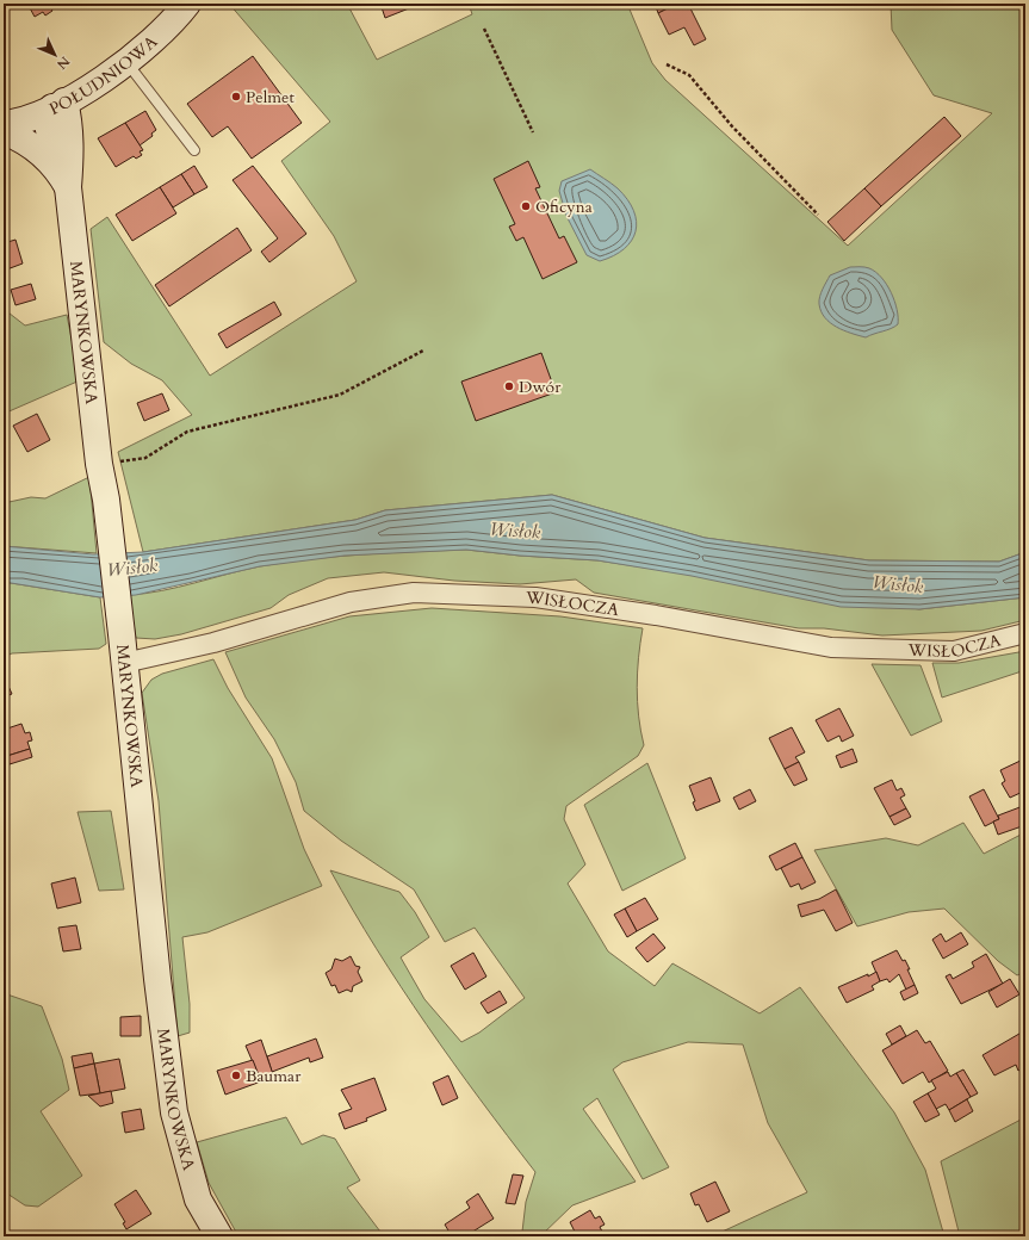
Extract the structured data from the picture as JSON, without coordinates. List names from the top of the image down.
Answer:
{
  "streets": {
    "street": ["POŁUDNIOWA", "MARYNKOWSKA", "WISŁOCZA"]
  },
  "crossings": [
    ["POŁUDNIOWA", "MARYNKOWSKA"],
    ["MARYNKOWSKA", "WISŁOCZA"]
  ],
  "water": ["Wisłok"],
  "places": [
    "Pelmet",
    "Oficyna",
    "Dwór",
    "Baumar"
  ],
  "north": "bottom right"
}
